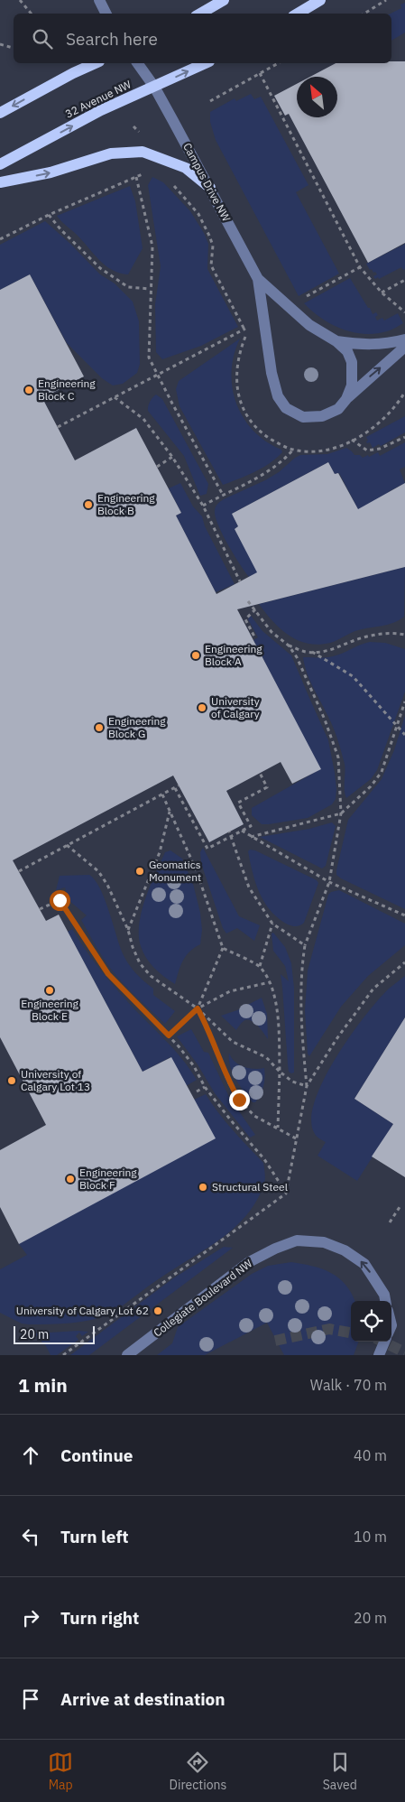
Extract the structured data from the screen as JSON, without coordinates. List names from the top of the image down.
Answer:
{
  "streets": {
    "main road": ["32 Avenue NW"],
    "street": ["Campus Drive NW", "Collegiate Boulevard NW"]
  },
  "crossings": [
    ["32 Avenue NW", "Campus Drive NW"]
  ],
  "one_way": ["Collegiate Boulevard NW"],
  "places": [
    "Engineering Block C",
    "Engineering Block B",
    "Engineering Block A",
    "University of Calgary",
    "Engineering Block G",
    "Geomatics Monument",
    "Engineering Block E",
    "University of Calgary Lot 13",
    "Engineering Block F",
    "Structural Steel",
    "University of Calgary Lot 62"
  ],
  "scale_bar": "20 m",
  "north": "top left",
  "page": {
    "search": "Search here",
    "scale": "20 m",
    "heading": ["1 min", "Walk · 70 m"],
    "list": [
      ["Continue", "40 m"],
      ["Turn left", "10 m"],
      ["Turn right", "20 m"],
      "Arrive at destination"
    ],
    "nav": ["Map", "Directions", "Saved"]
  }
}
